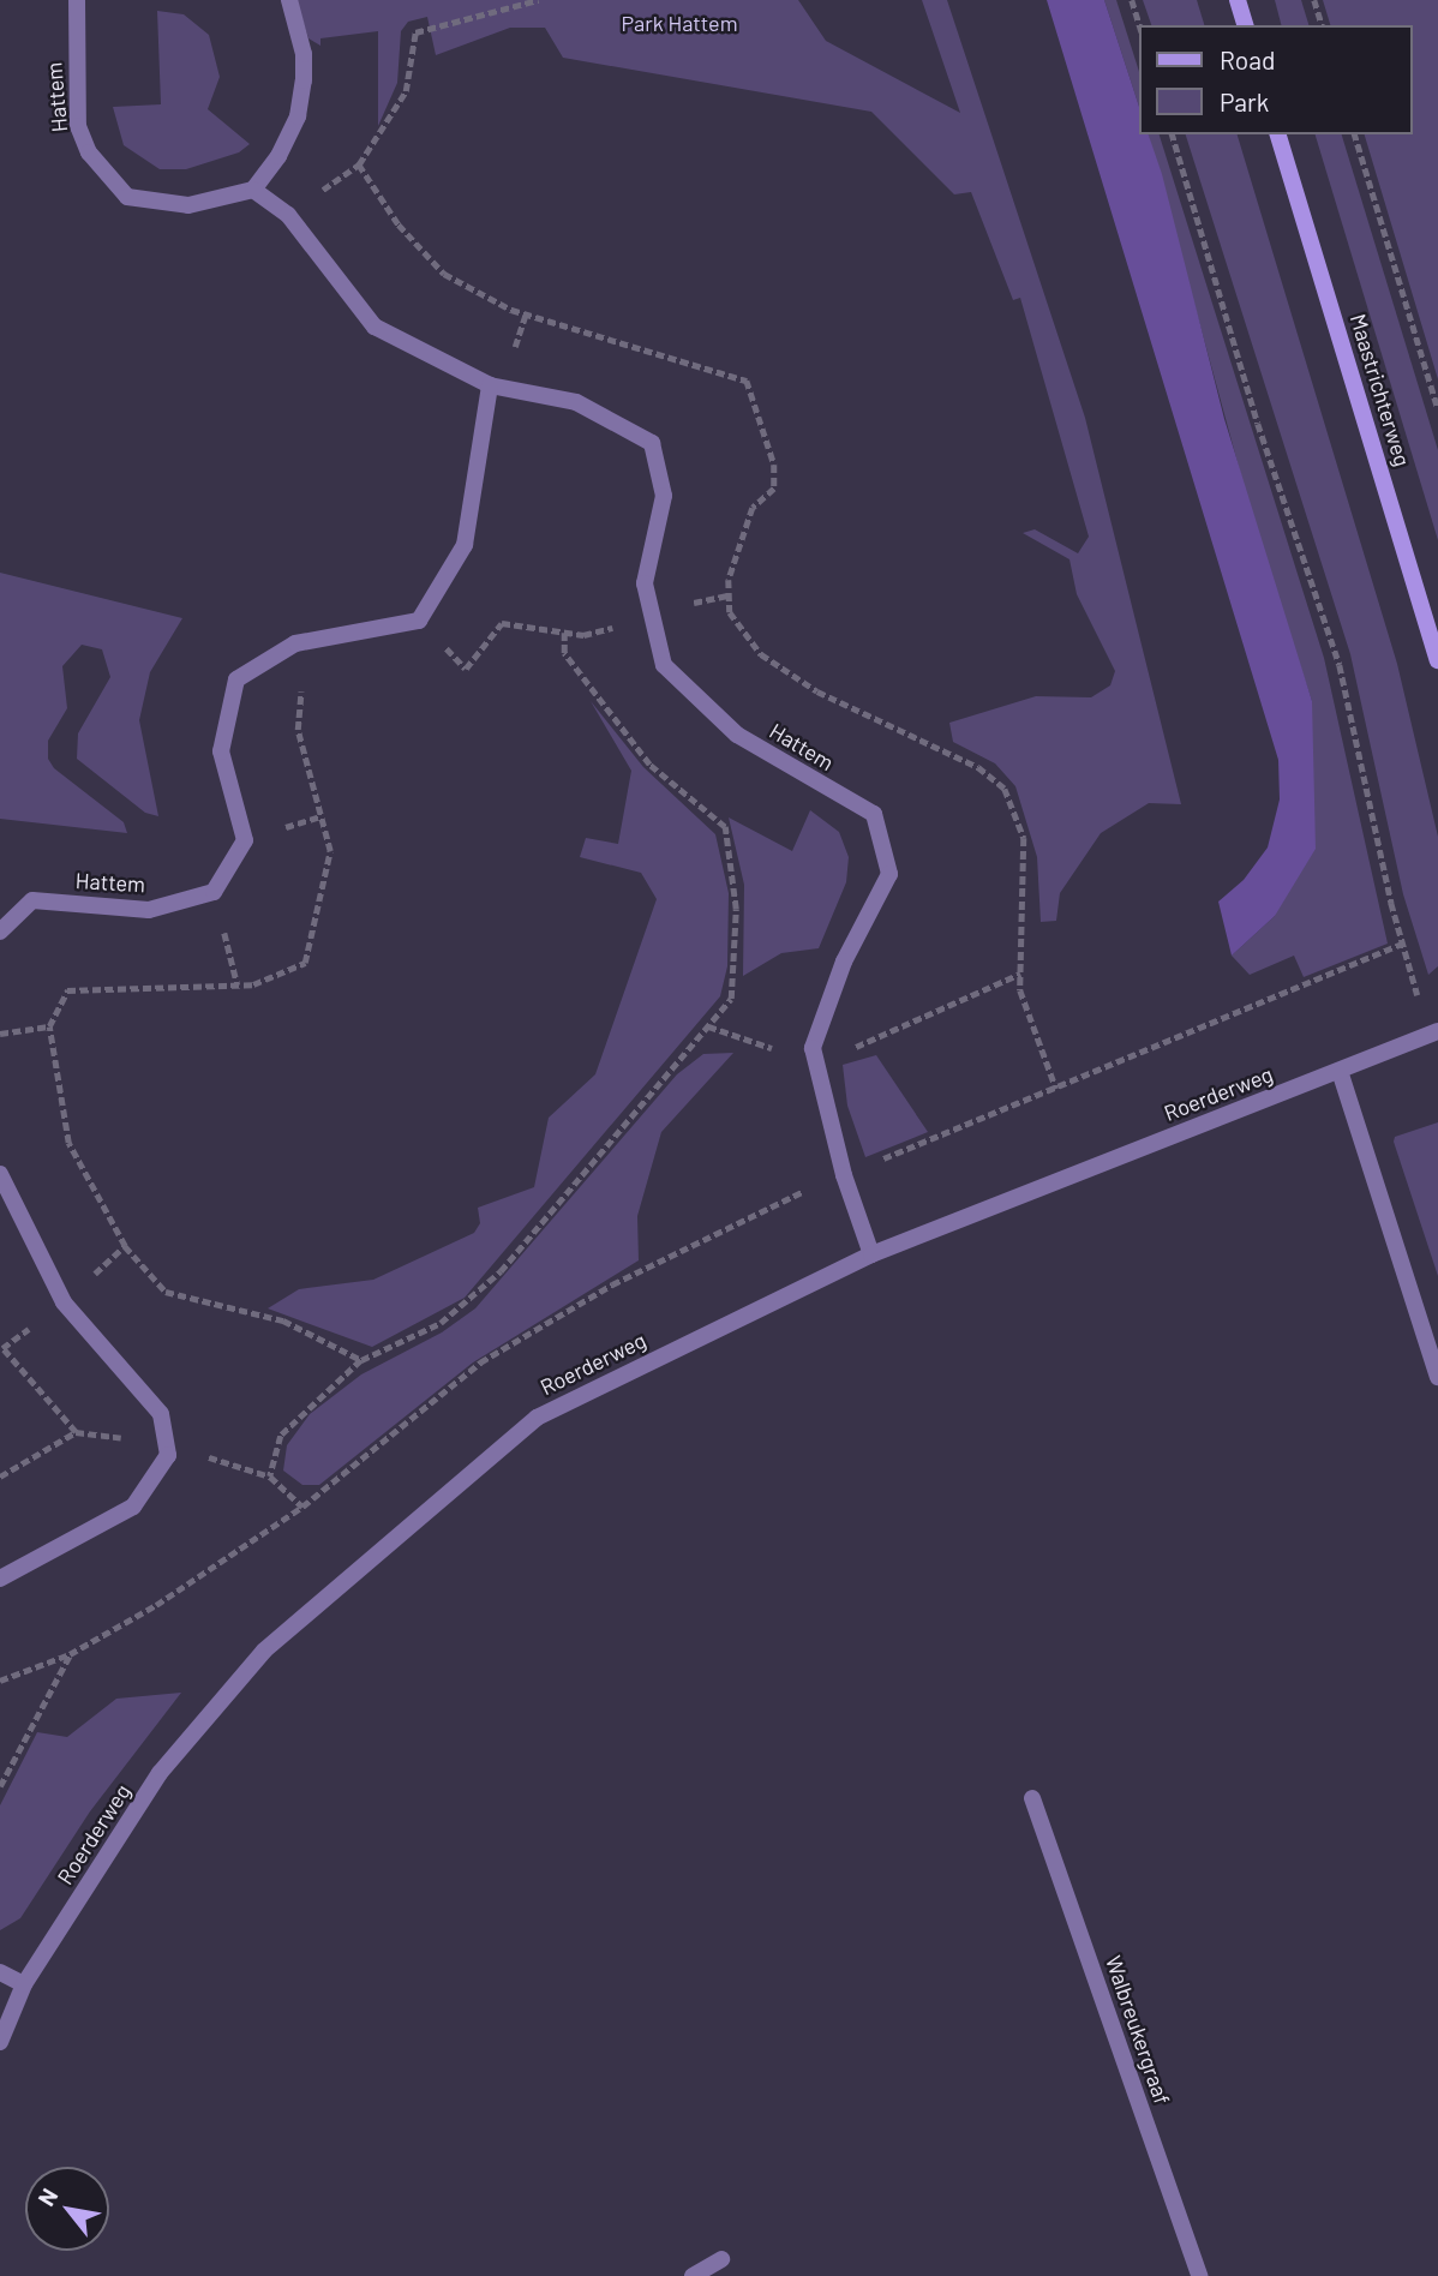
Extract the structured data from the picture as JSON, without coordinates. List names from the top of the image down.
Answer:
{
  "streets": {
    "main road": ["Maastrichterweg"],
    "street": ["Hattem", "Roerderweg", "Walbreukergraaf"]
  },
  "crossings": [
    ["Hattem", "Roerderweg"]
  ],
  "parks": ["Park Hattem"],
  "legend": ["Road", "Park"],
  "north": "top left"
}
